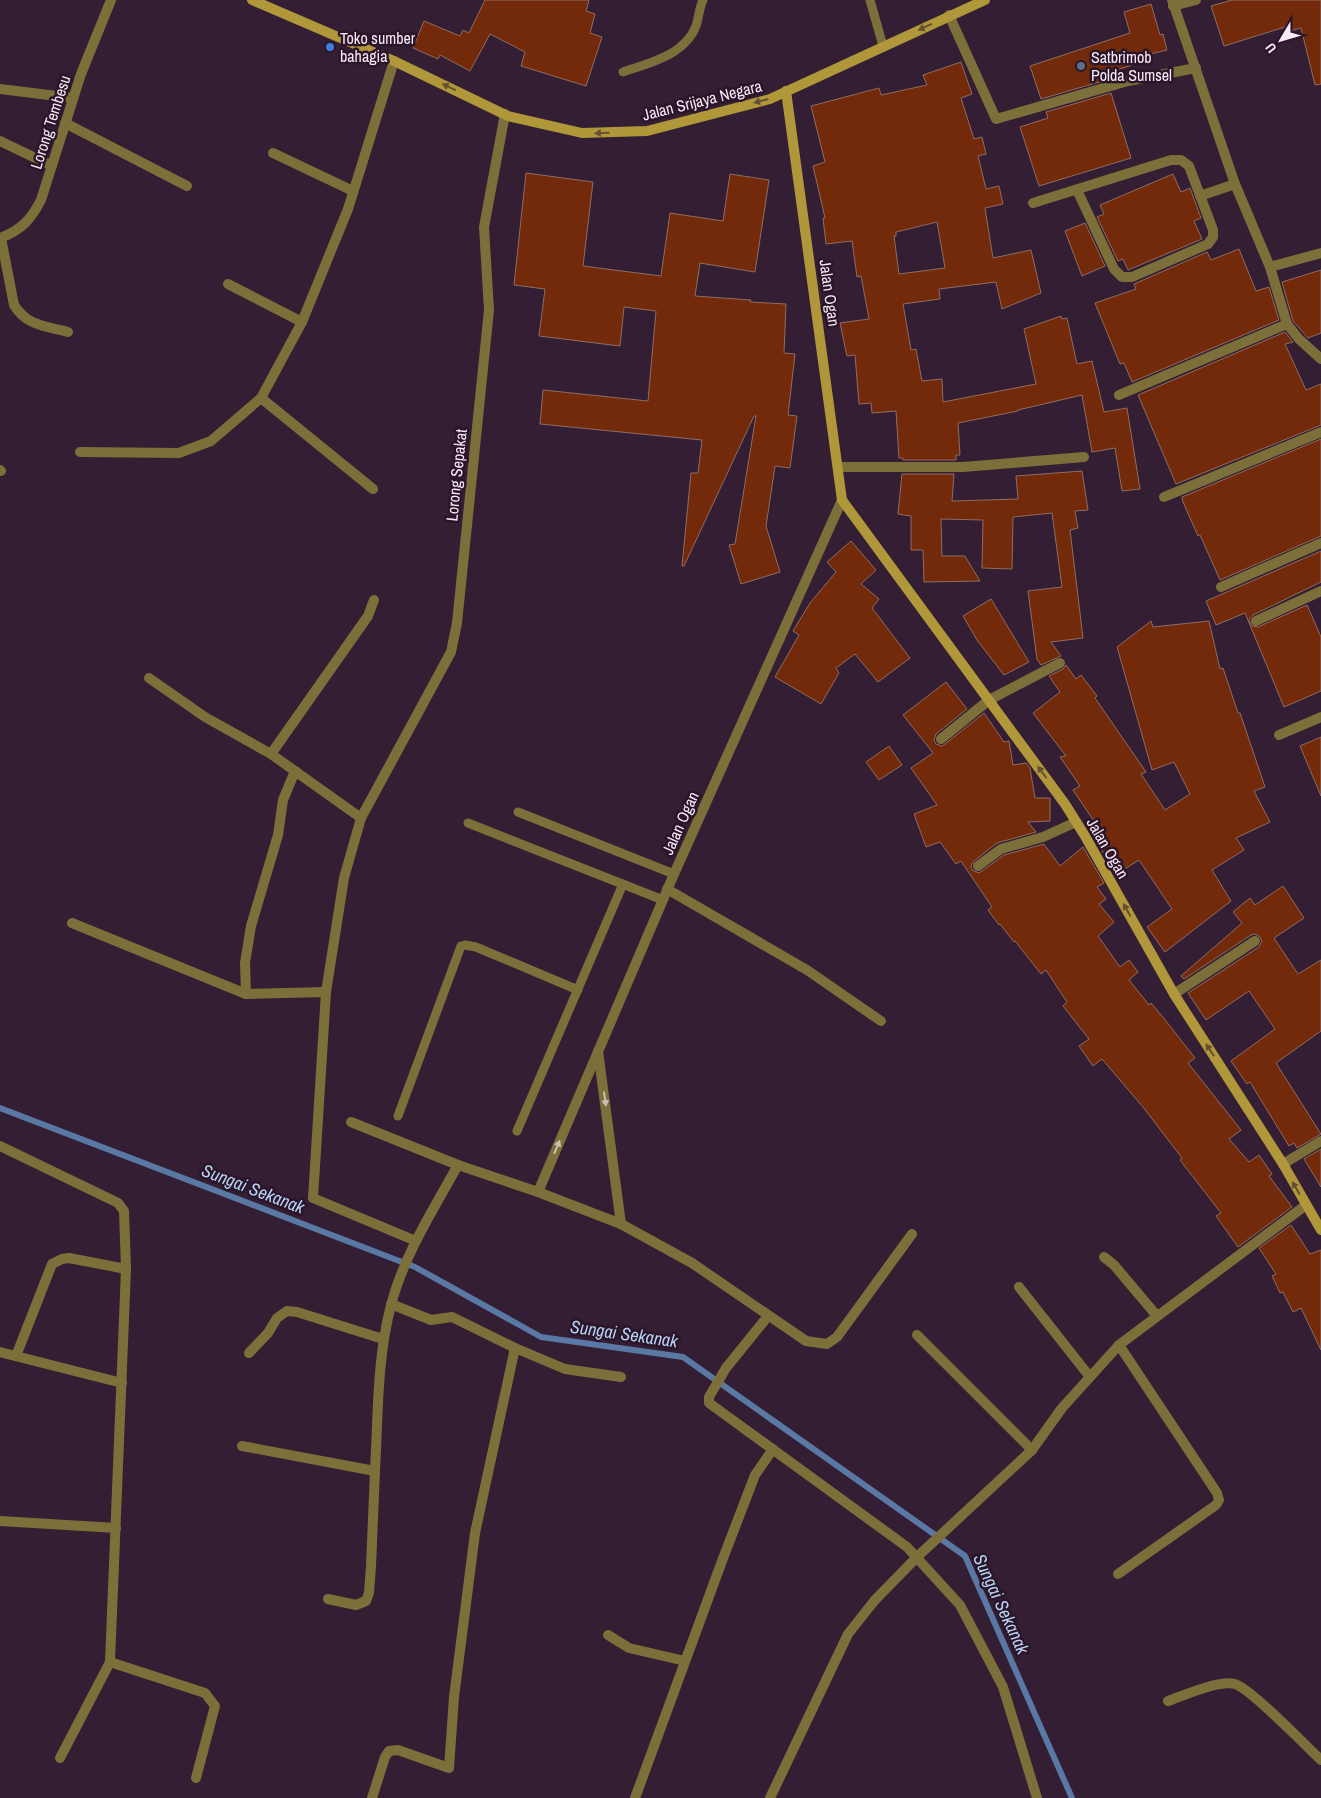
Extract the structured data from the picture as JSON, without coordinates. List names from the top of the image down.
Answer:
{
  "streets": {
    "main road": ["Jalan Srijaya Negara", "Jalan Ogan"],
    "street": ["Lorong Tembesu", "Lorong Sepakat"]
  },
  "crossings": [
    ["Jalan Srijaya Negara", "Jalan Ogan"],
    ["Jalan Srijaya Negara", "Lorong Sepakat"]
  ],
  "one_way": ["Jalan Srijaya Negara"],
  "water": ["Sungai Sekanak"],
  "places": ["Toko sumber bahagia", "Satbrimob Polda Sumsel"],
  "north": "bottom left"
}
